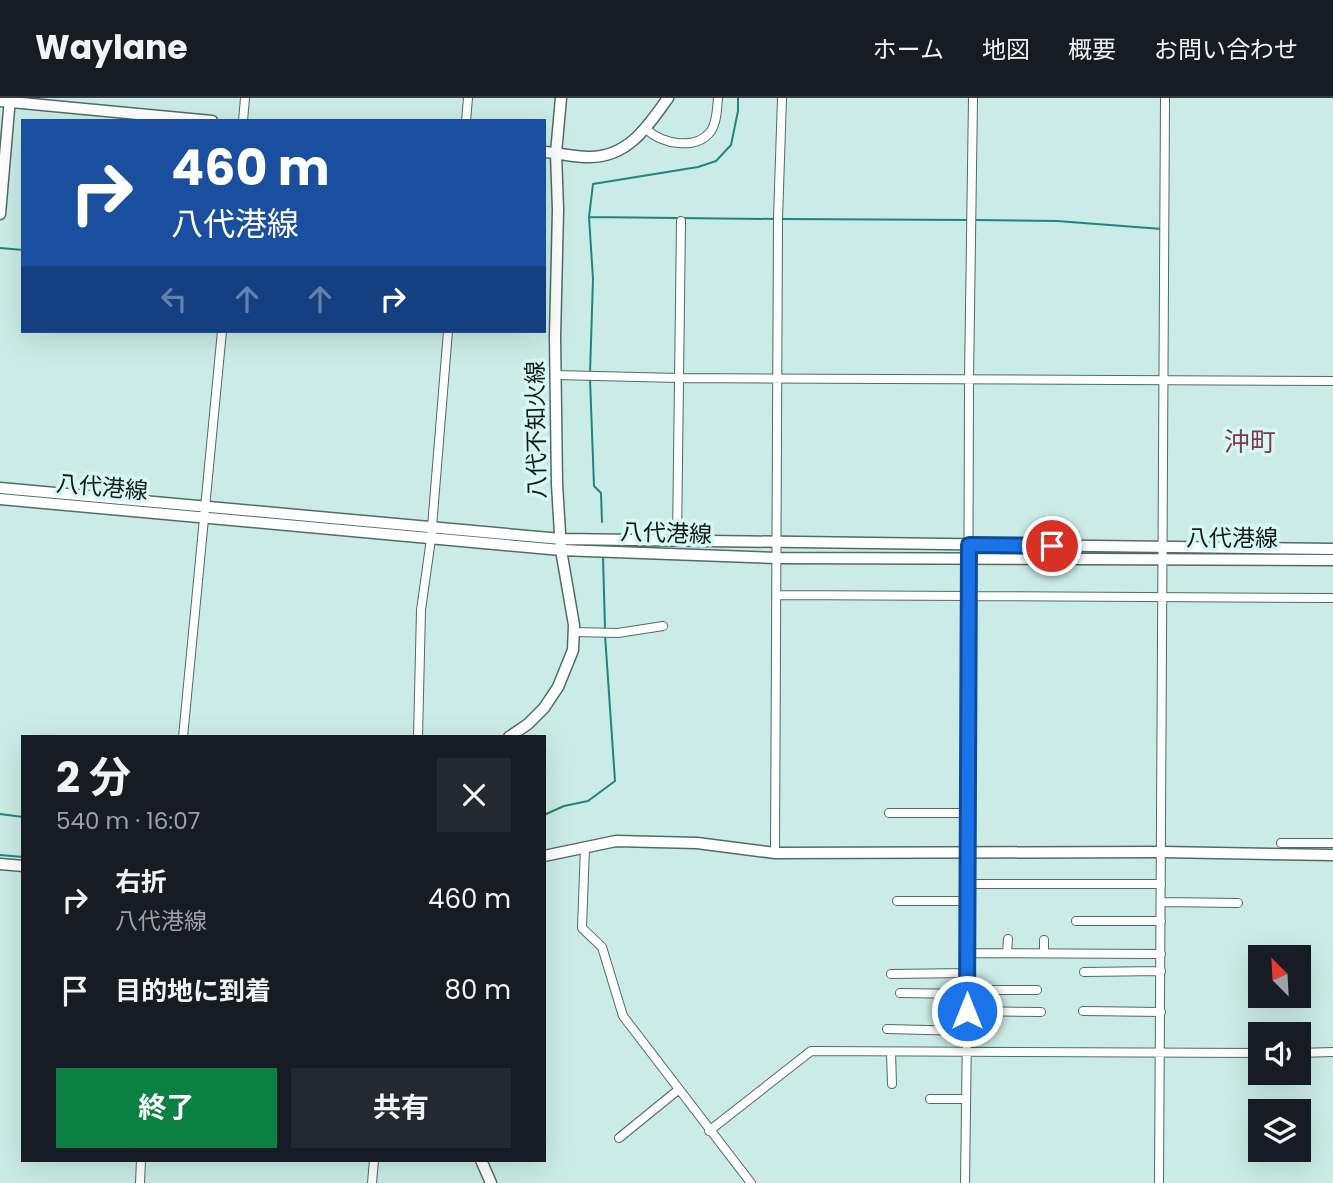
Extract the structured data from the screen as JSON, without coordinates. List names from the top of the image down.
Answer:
{
  "streets": {
    "main road": ["八代不知火線", "八代港線"]
  },
  "crossings": [
    ["八代不知火線", "八代港線"]
  ],
  "districts": ["沖町"],
  "north": "top left",
  "page": {
    "header": "Waylane",
    "nav": [
      "ホーム",
      "地図",
      "概要",
      "お問い合わせ"
    ],
    "turn": ["460 m", "八代港線"],
    "heading": ["2 分", "540 m · 16:07"],
    "list": [
      {
        "name": "右折",
        "note": "八代港線",
        "value": "460 m"
      },
      {
        "name": "目的地に到着",
        "value": "80 m"
      }
    ],
    "buttons": ["終了", "共有"]
  }
}
